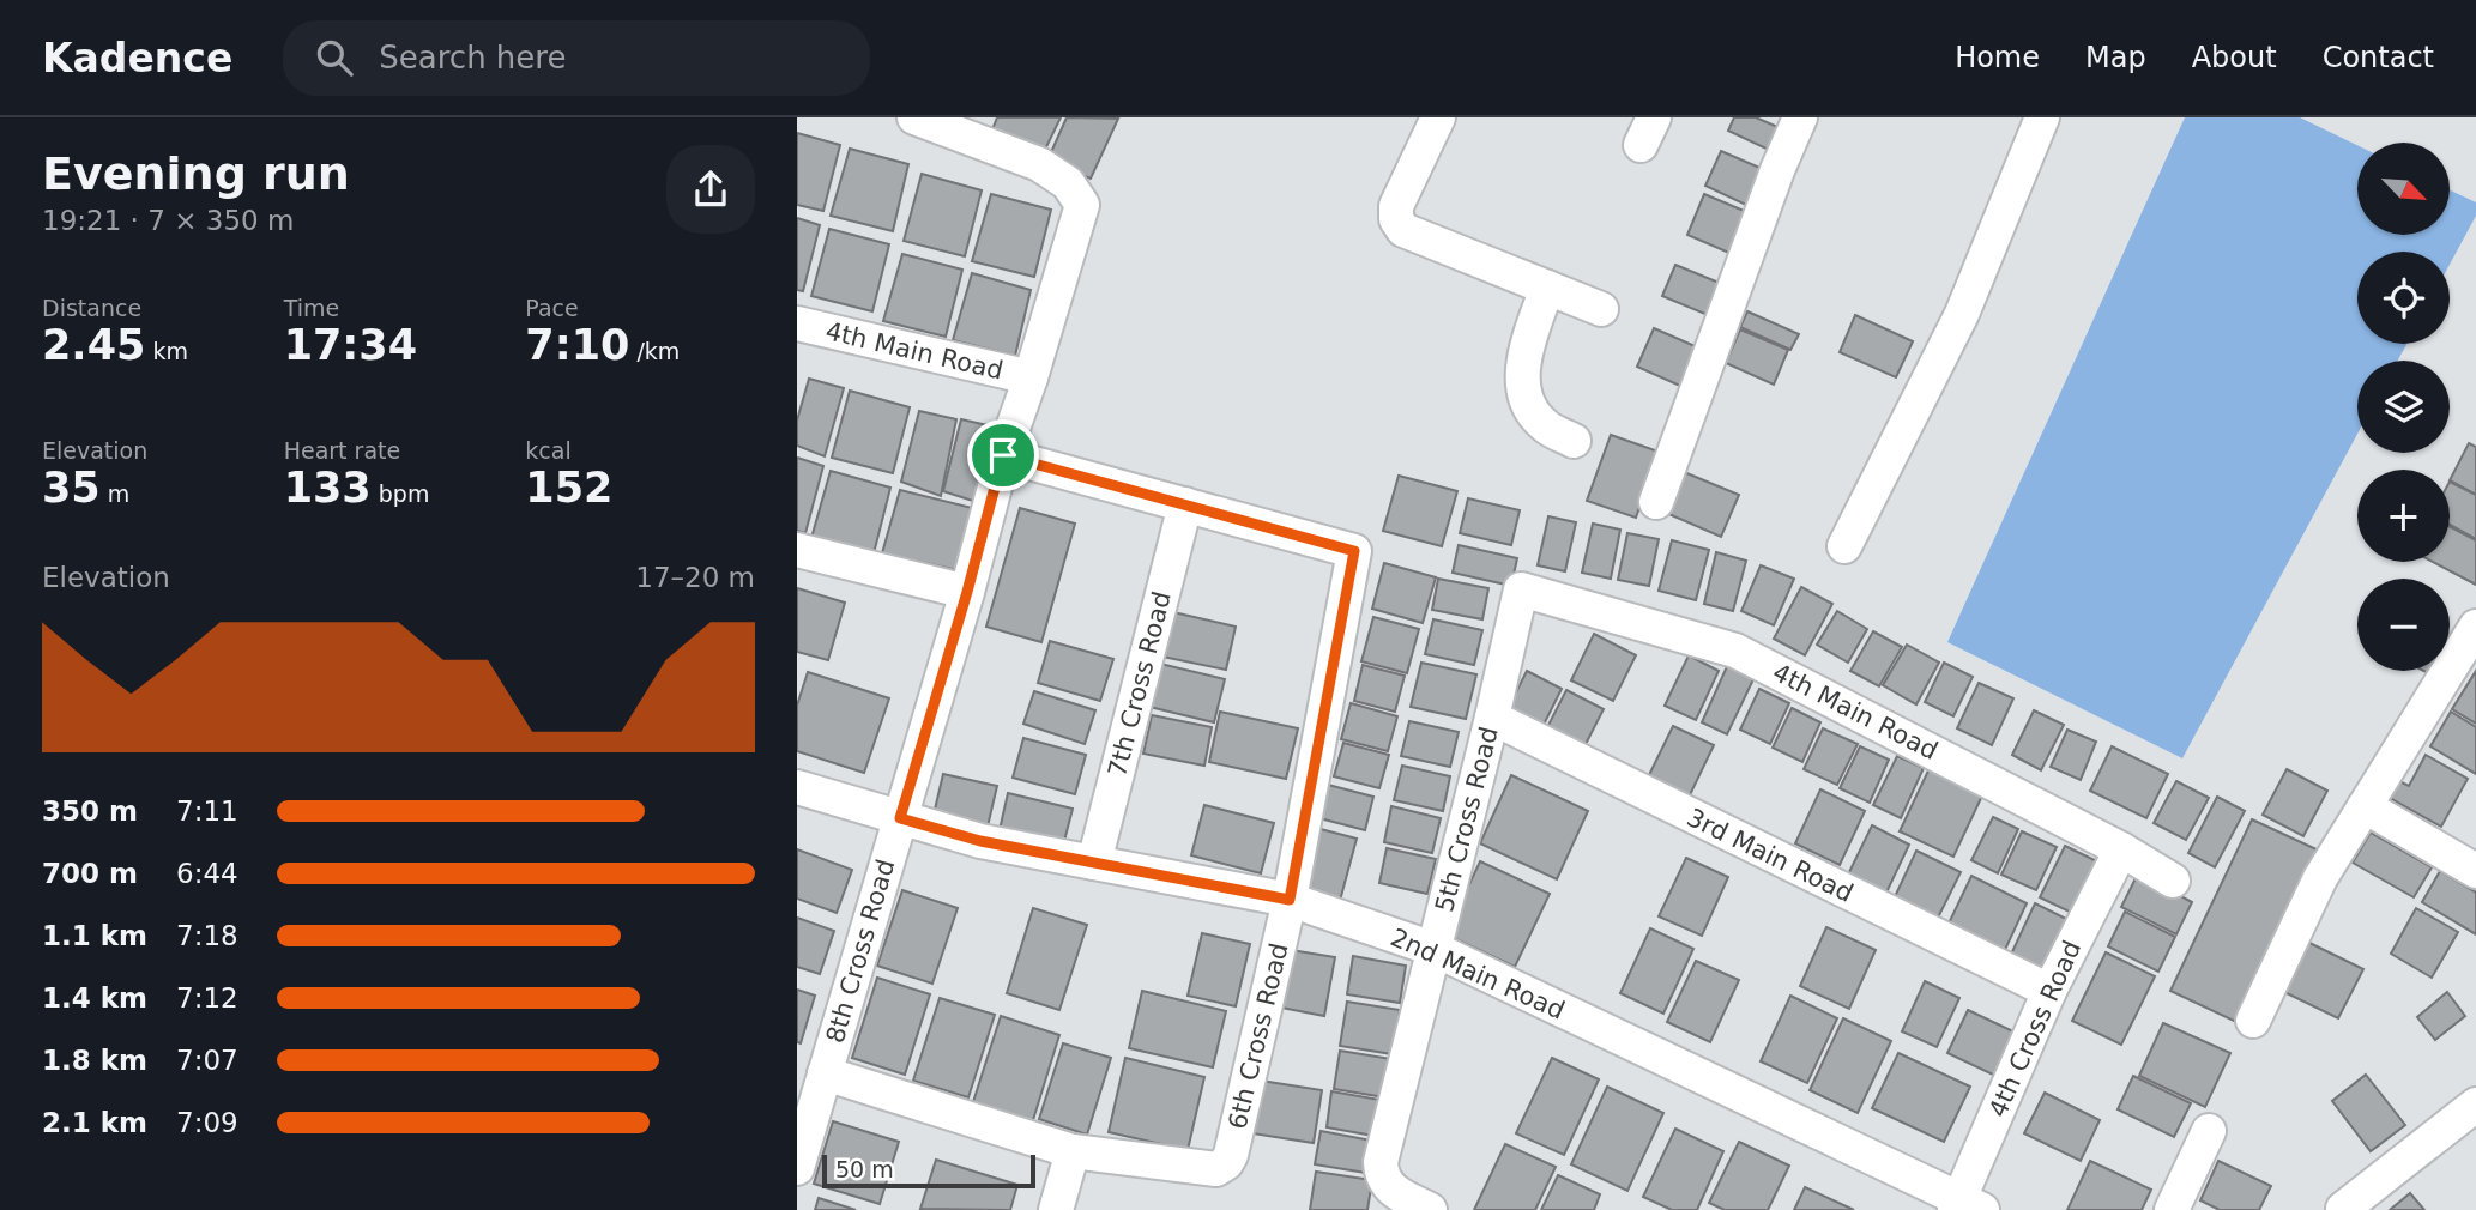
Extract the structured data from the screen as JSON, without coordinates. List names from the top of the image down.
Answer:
{
  "streets": {
    "street": [
      "4th Main Road",
      "7th Cross Road",
      "5th Cross Road",
      "3rd Main Road",
      "8th Cross Road",
      "2nd Main Road",
      "4th Cross Road",
      "6th Cross Road"
    ]
  },
  "crossings": [
    ["4th Main Road", "5th Cross Road"],
    ["4th Main Road", "8th Cross Road"],
    ["4th Main Road", "4th Cross Road"],
    ["7th Cross Road", "2nd Main Road"],
    ["7th Cross Road", "6th Cross Road"],
    ["5th Cross Road", "3rd Main Road"],
    ["5th Cross Road", "2nd Main Road"],
    ["3rd Main Road", "4th Cross Road"],
    ["8th Cross Road", "2nd Main Road"],
    ["2nd Main Road", "4th Cross Road"],
    ["2nd Main Road", "6th Cross Road"]
  ],
  "scale_bar": "50 m",
  "north": "bottom right",
  "page": {
    "header": "Kadence",
    "search": "Search here",
    "nav": [
      "Home",
      "Map",
      "About",
      "Contact"
    ],
    "heading": ["Evening run", "19:21 · 7 × 350 m"],
    "map_buttons": ["+", "−"],
    "stats": [
      ["Distance", "2.45 km"],
      ["Time", "17:34"],
      ["Pace", "7:10 /km"],
      ["Elevation", "35 m"],
      ["Heart rate", "133 bpm"],
      ["kcal", "152"]
    ],
    "chart": ["Elevation", "17–20 m"],
    "list": [
      {
        "name": "350 m",
        "note": "7:11"
      },
      {
        "name": "700 m",
        "note": "6:44"
      },
      {
        "name": "1.1 km",
        "note": "7:18"
      },
      {
        "name": "1.4 km",
        "note": "7:12"
      },
      {
        "name": "1.8 km",
        "note": "7:07"
      },
      {
        "name": "2.1 km",
        "note": "7:09"
      }
    ],
    "scale": "50 m"
  }
}
